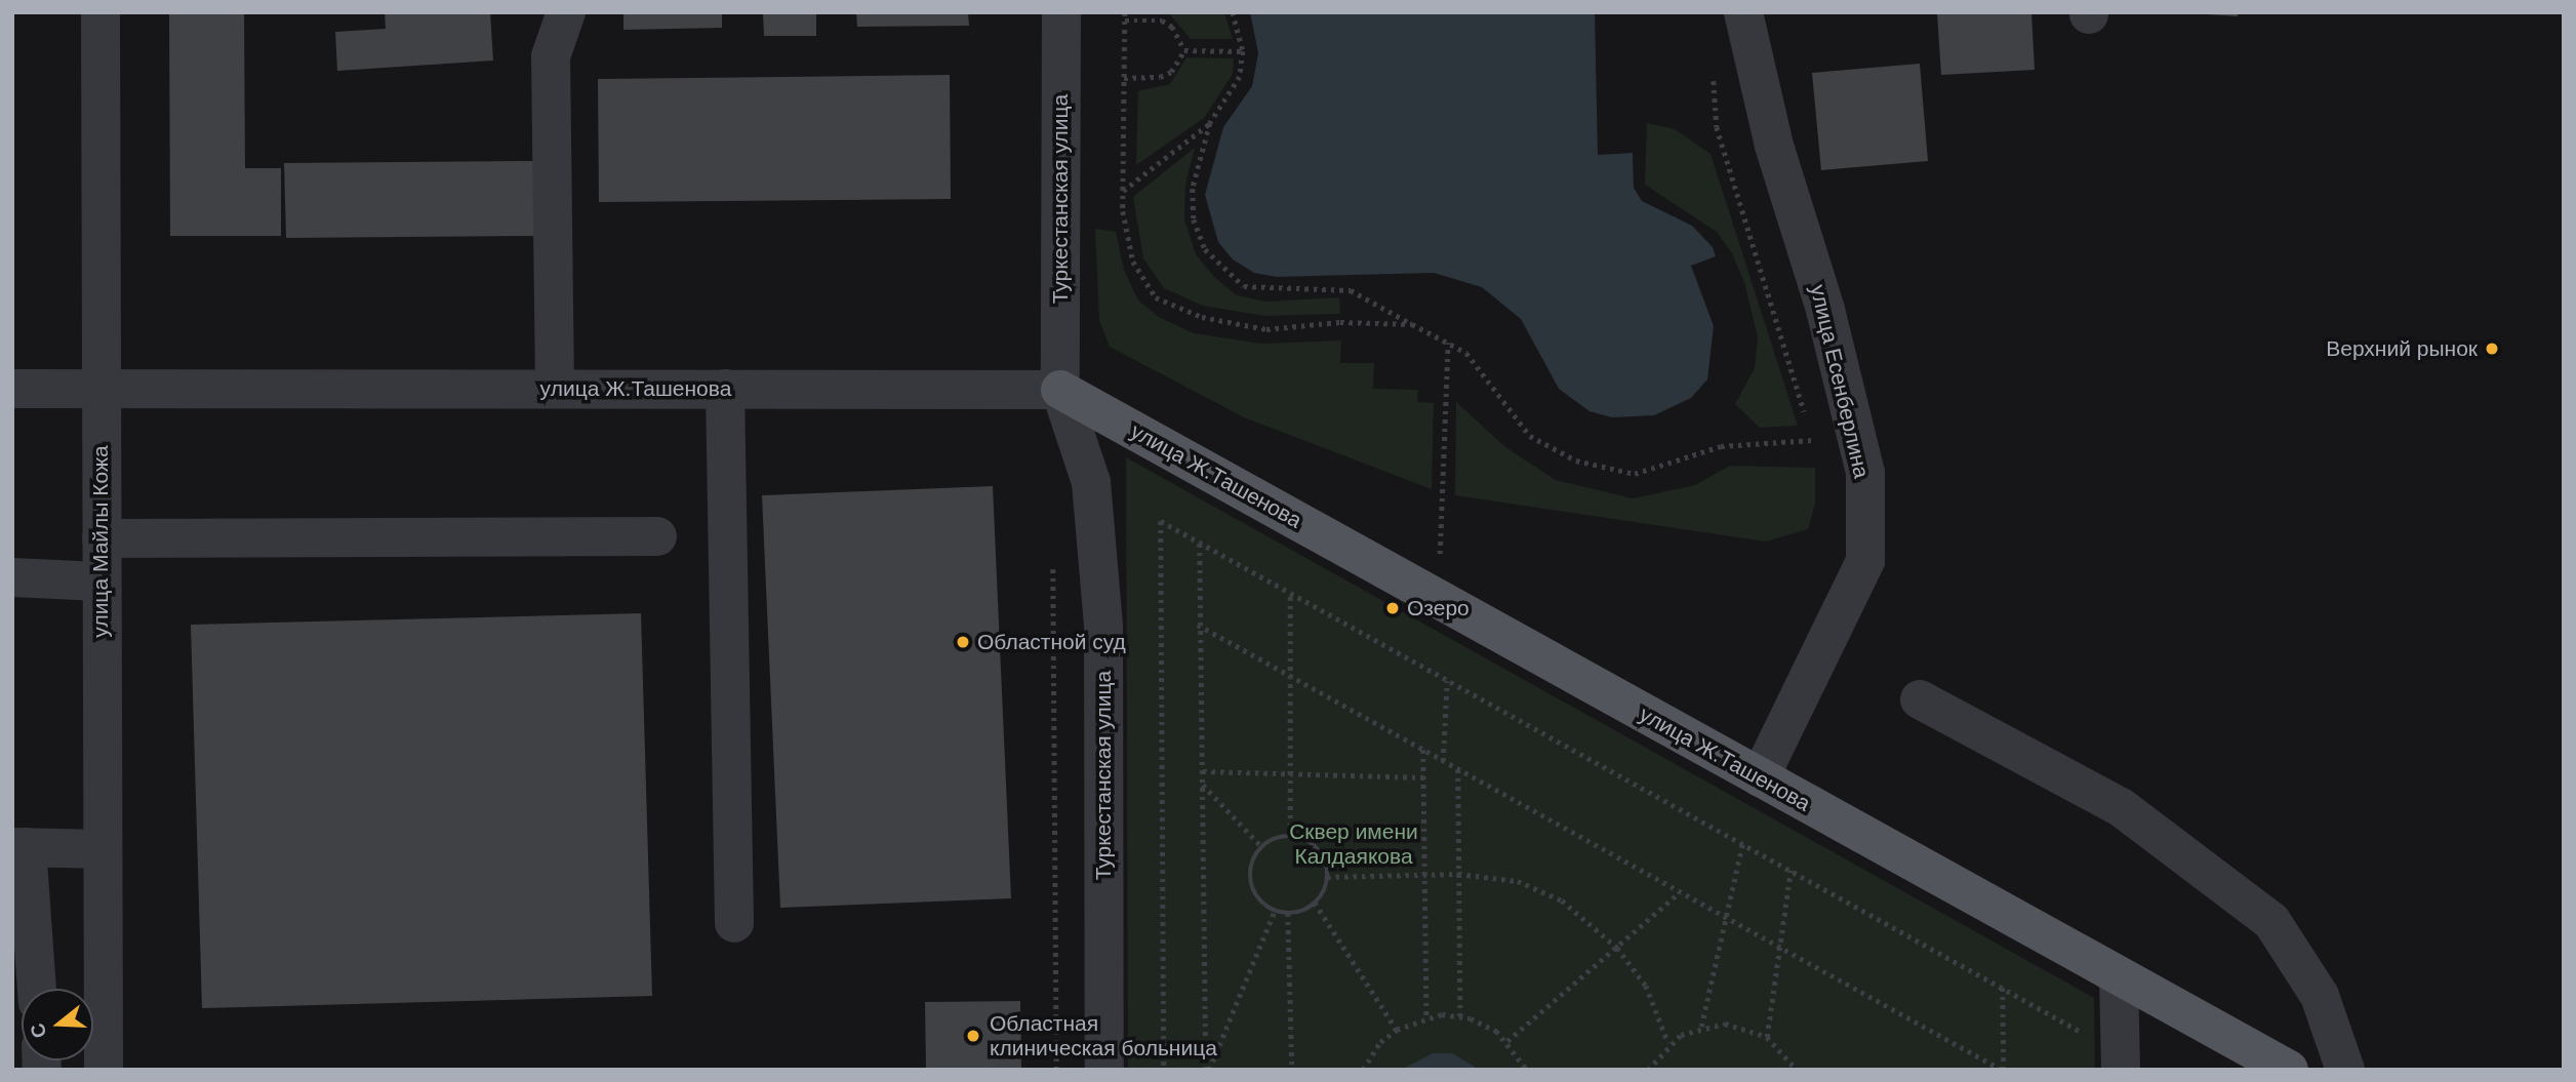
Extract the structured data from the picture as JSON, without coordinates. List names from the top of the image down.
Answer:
{
  "streets": {
    "main road": ["улица Ж.Ташенова"],
    "street": ["Туркестанская улица", "улица Есенберлина", "улица Майлы Кожа"]
  },
  "crossings": [
    ["Туркестанская улица", "улица Ж.Ташенова"],
    ["улица Есенберлина", "улица Ж.Ташенова"],
    ["улица Ж.Ташенова", "улица Майлы Кожа"]
  ],
  "parks": ["Сквер имени Калдаякова"],
  "places": [
    "Верхний рынок",
    "Озеро",
    "Областной суд",
    "Областная клиническая больница"
  ],
  "north": "left"
}
